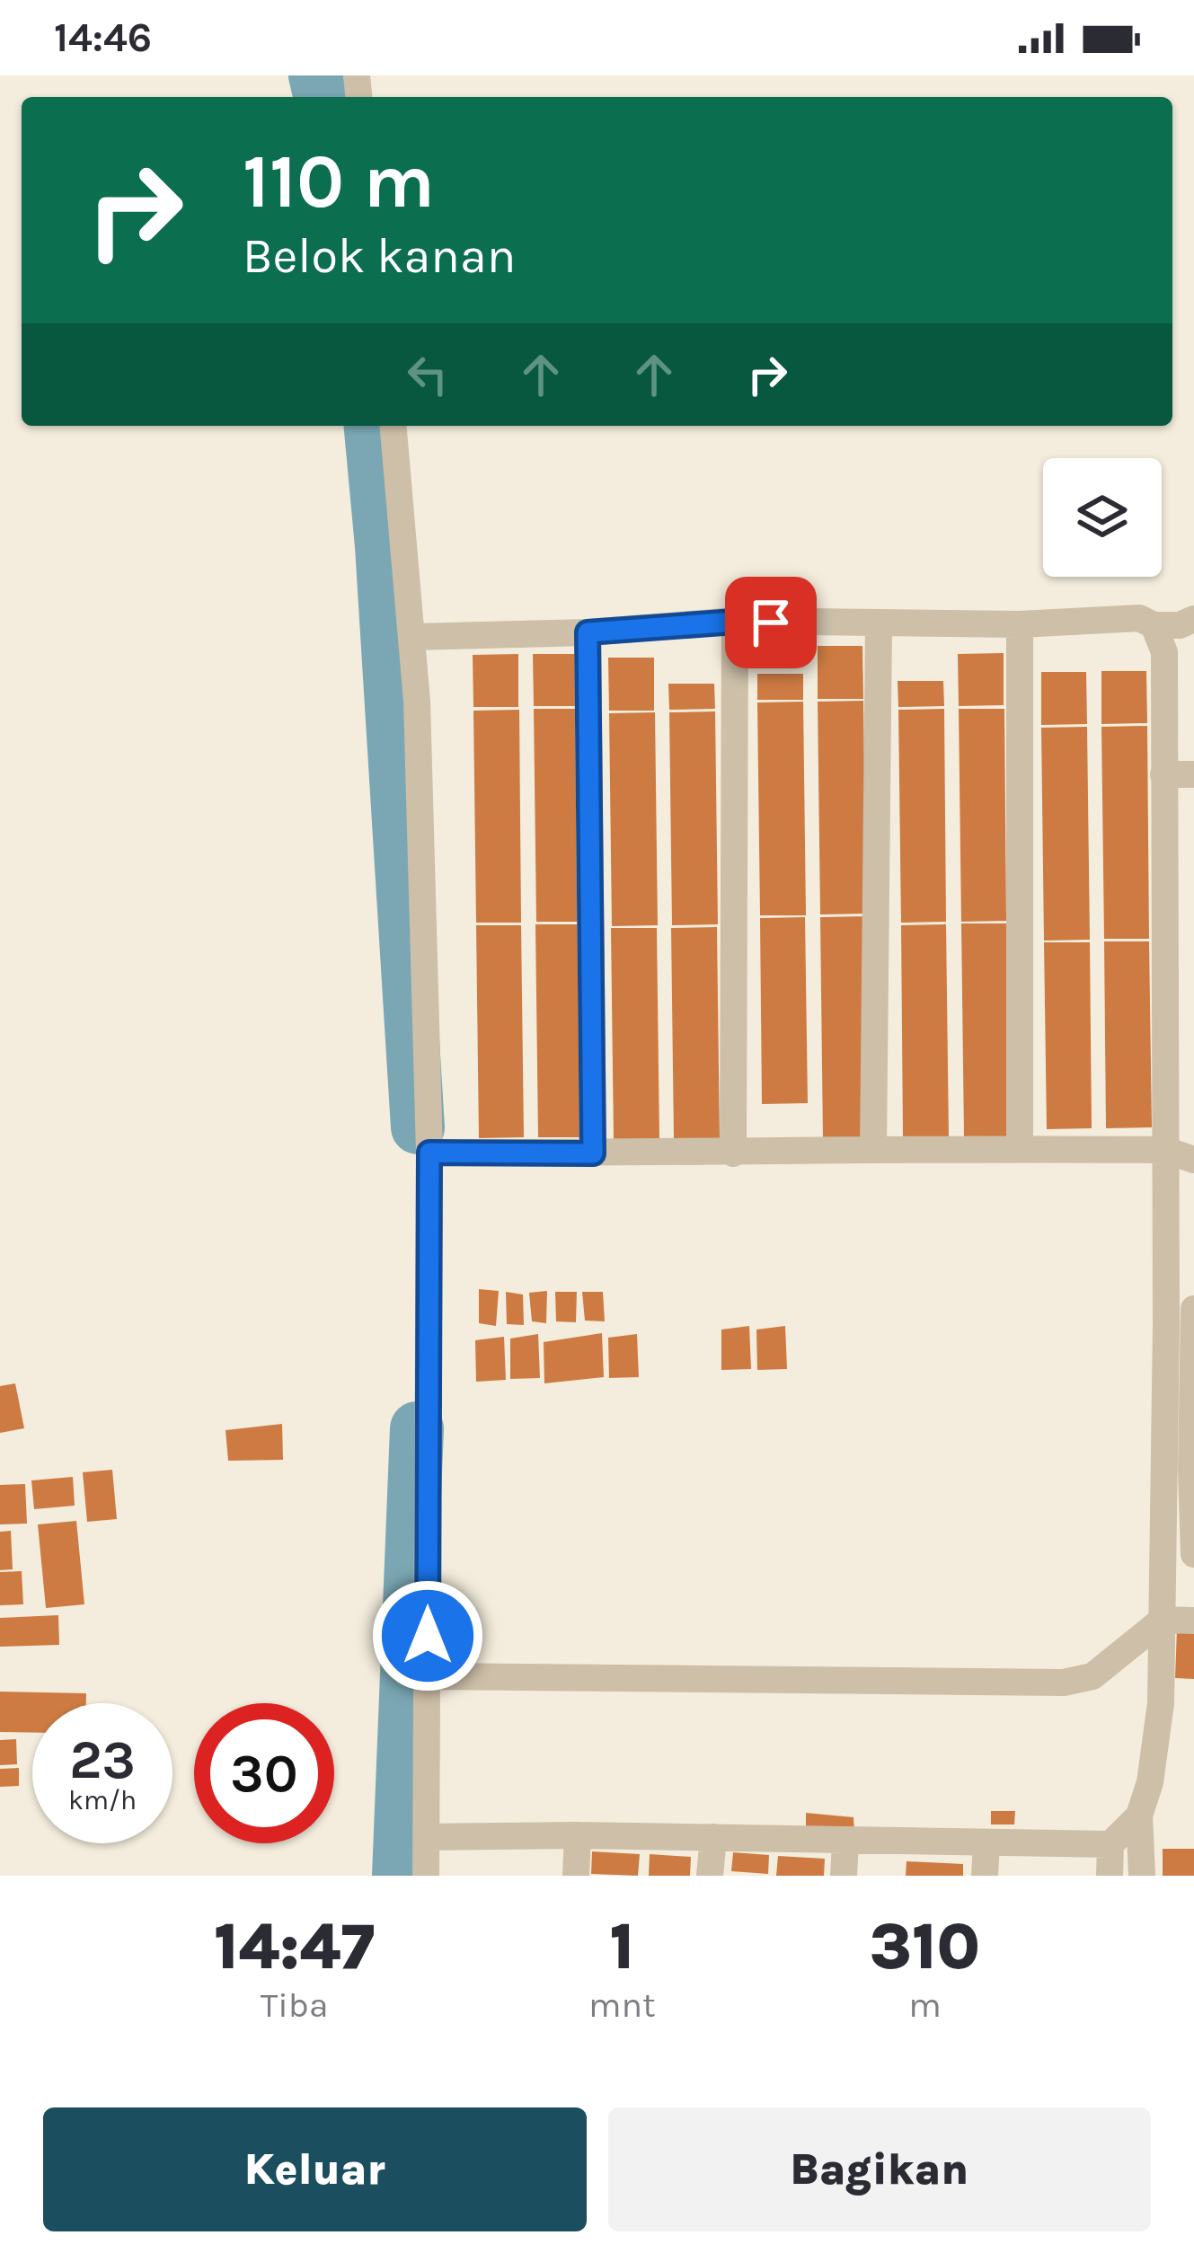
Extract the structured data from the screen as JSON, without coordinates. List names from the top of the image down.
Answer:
{
  "page": {
    "status": "14:46",
    "turn": ["110 m", "Belok kanan"],
    "speed": "23 km/h",
    "limit": "30",
    "eta": [
      "14:47",
      "Tiba",
      "1",
      "mnt",
      "310",
      "m"
    ],
    "buttons": ["Keluar", "Bagikan"]
  }
}
